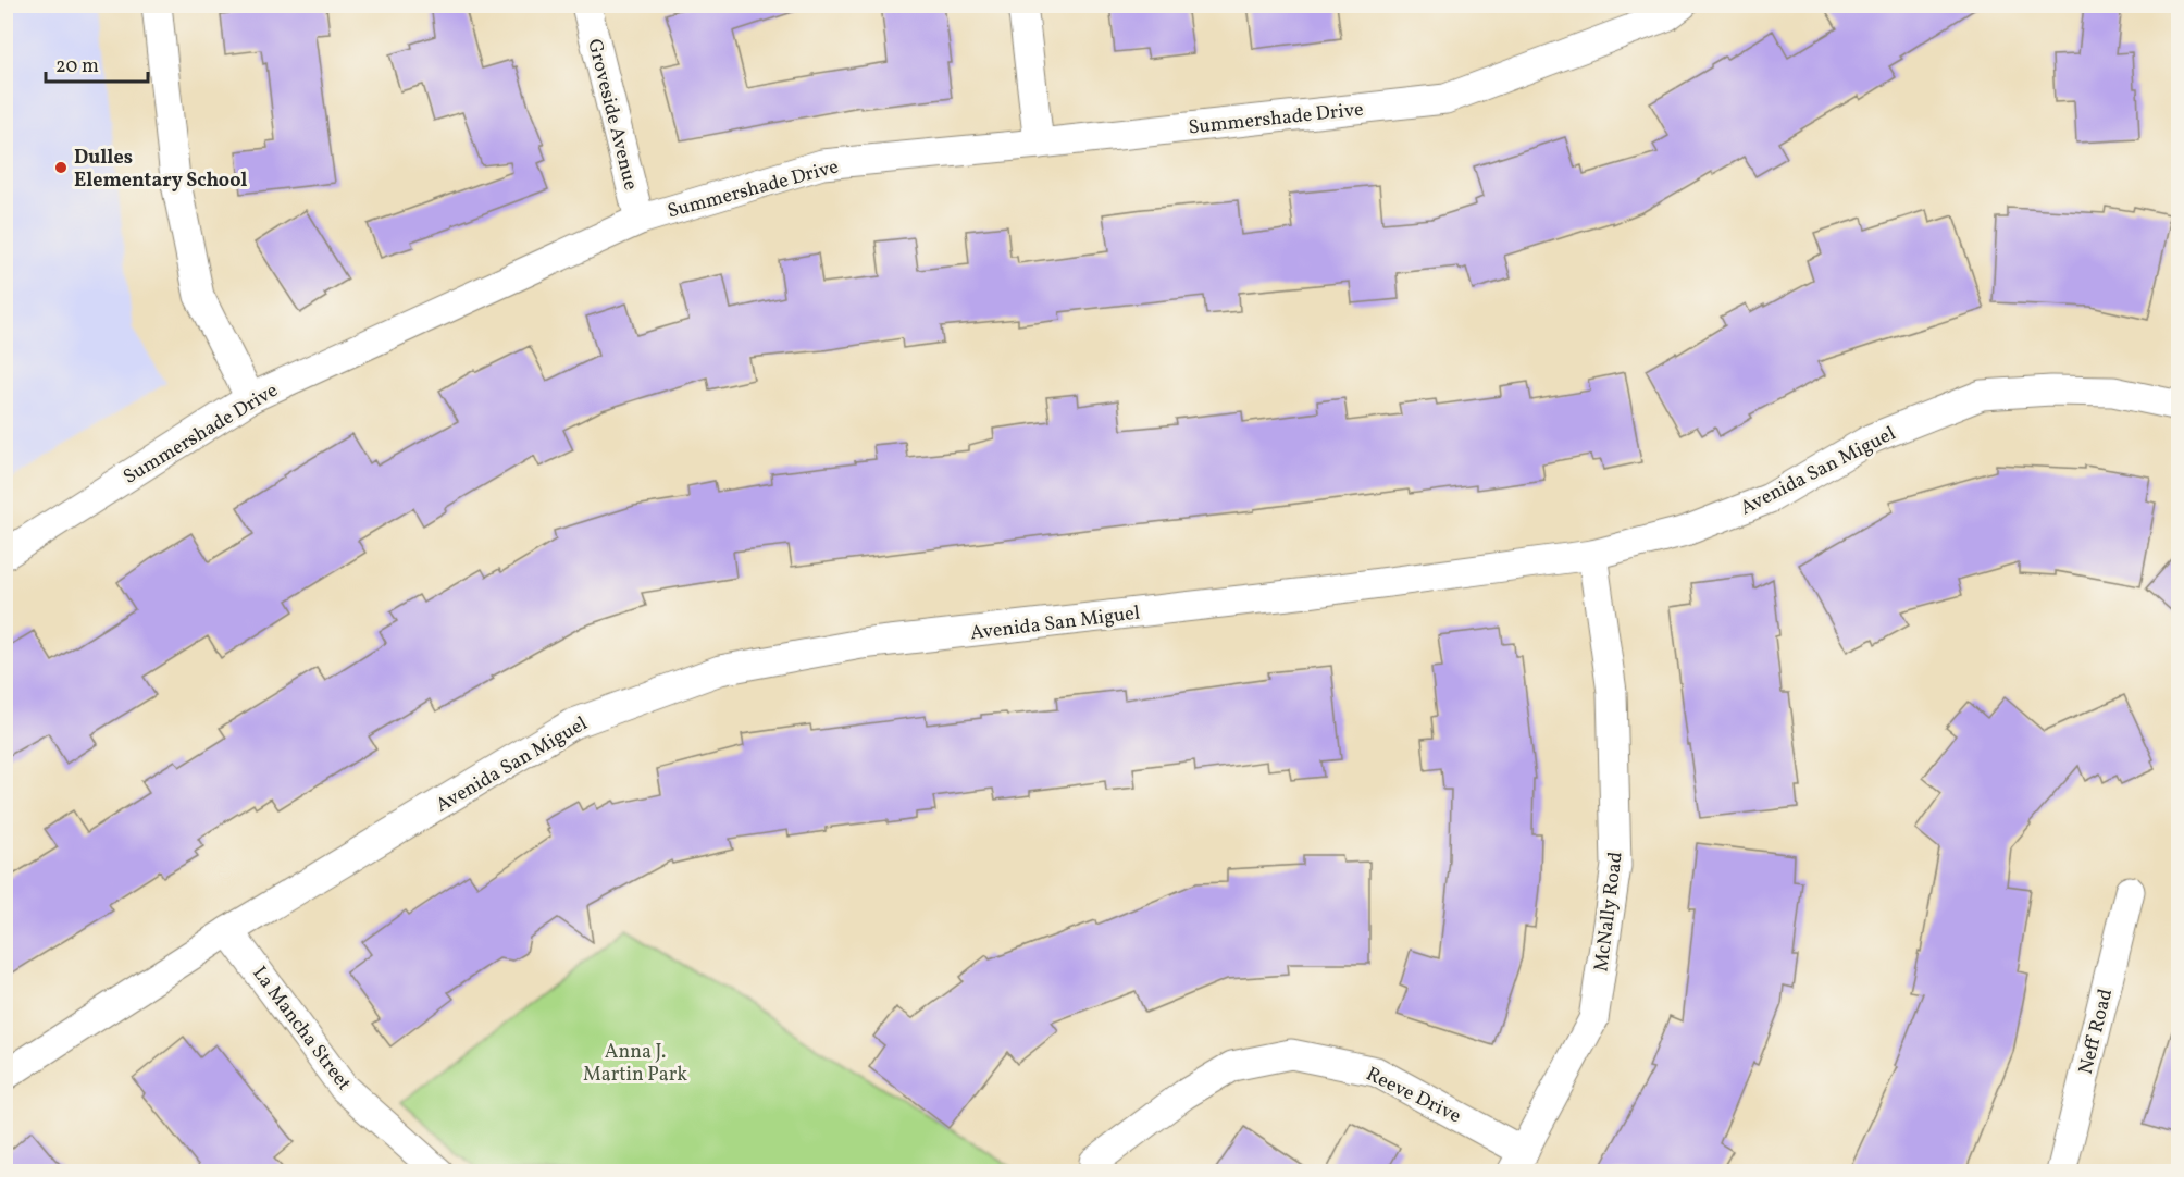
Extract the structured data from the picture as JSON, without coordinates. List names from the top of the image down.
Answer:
{
  "streets": {
    "street": [
      "Groveside Avenue",
      "Summershade Drive",
      "Avenida San Miguel",
      "McNally Road",
      "La Mancha Street",
      "Neff Road",
      "Reeve Drive"
    ]
  },
  "crossings": [
    ["Groveside Avenue", "Summershade Drive"],
    ["Avenida San Miguel", "McNally Road"],
    ["Avenida San Miguel", "La Mancha Street"],
    ["McNally Road", "Reeve Drive"]
  ],
  "parks": ["Anna J. Martin Park"],
  "places": ["Dulles Elementary School"],
  "scale_bar": "20 m"
}
